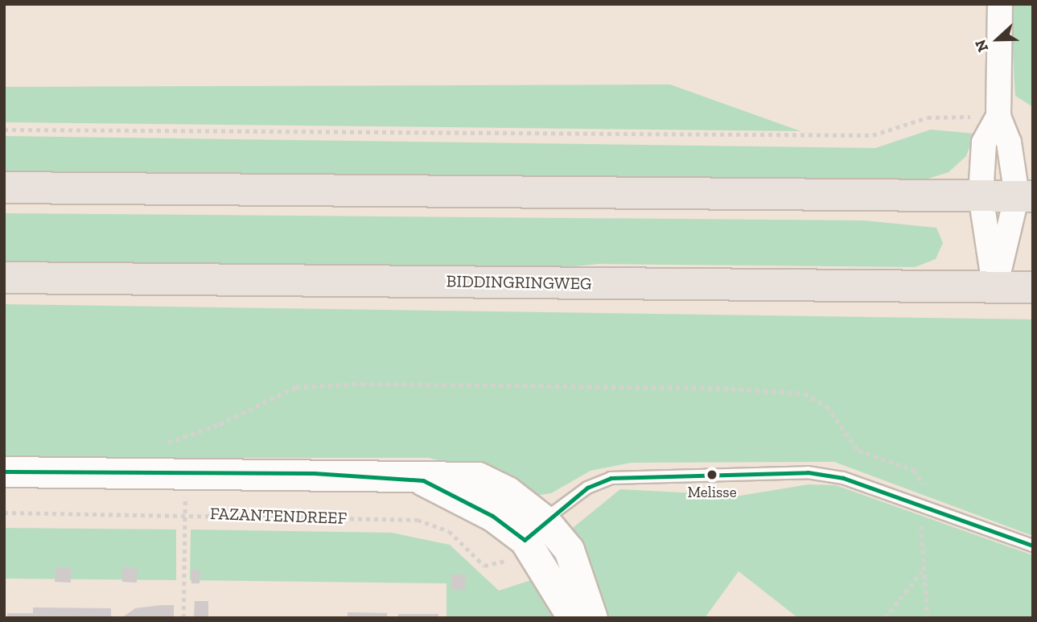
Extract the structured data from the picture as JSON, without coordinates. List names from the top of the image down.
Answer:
{
  "streets": {
    "main road": ["BIDDINGRINGWEG"],
    "path": ["FAZANTENDREEF"]
  },
  "places": ["Melisse"],
  "north": "left"
}
